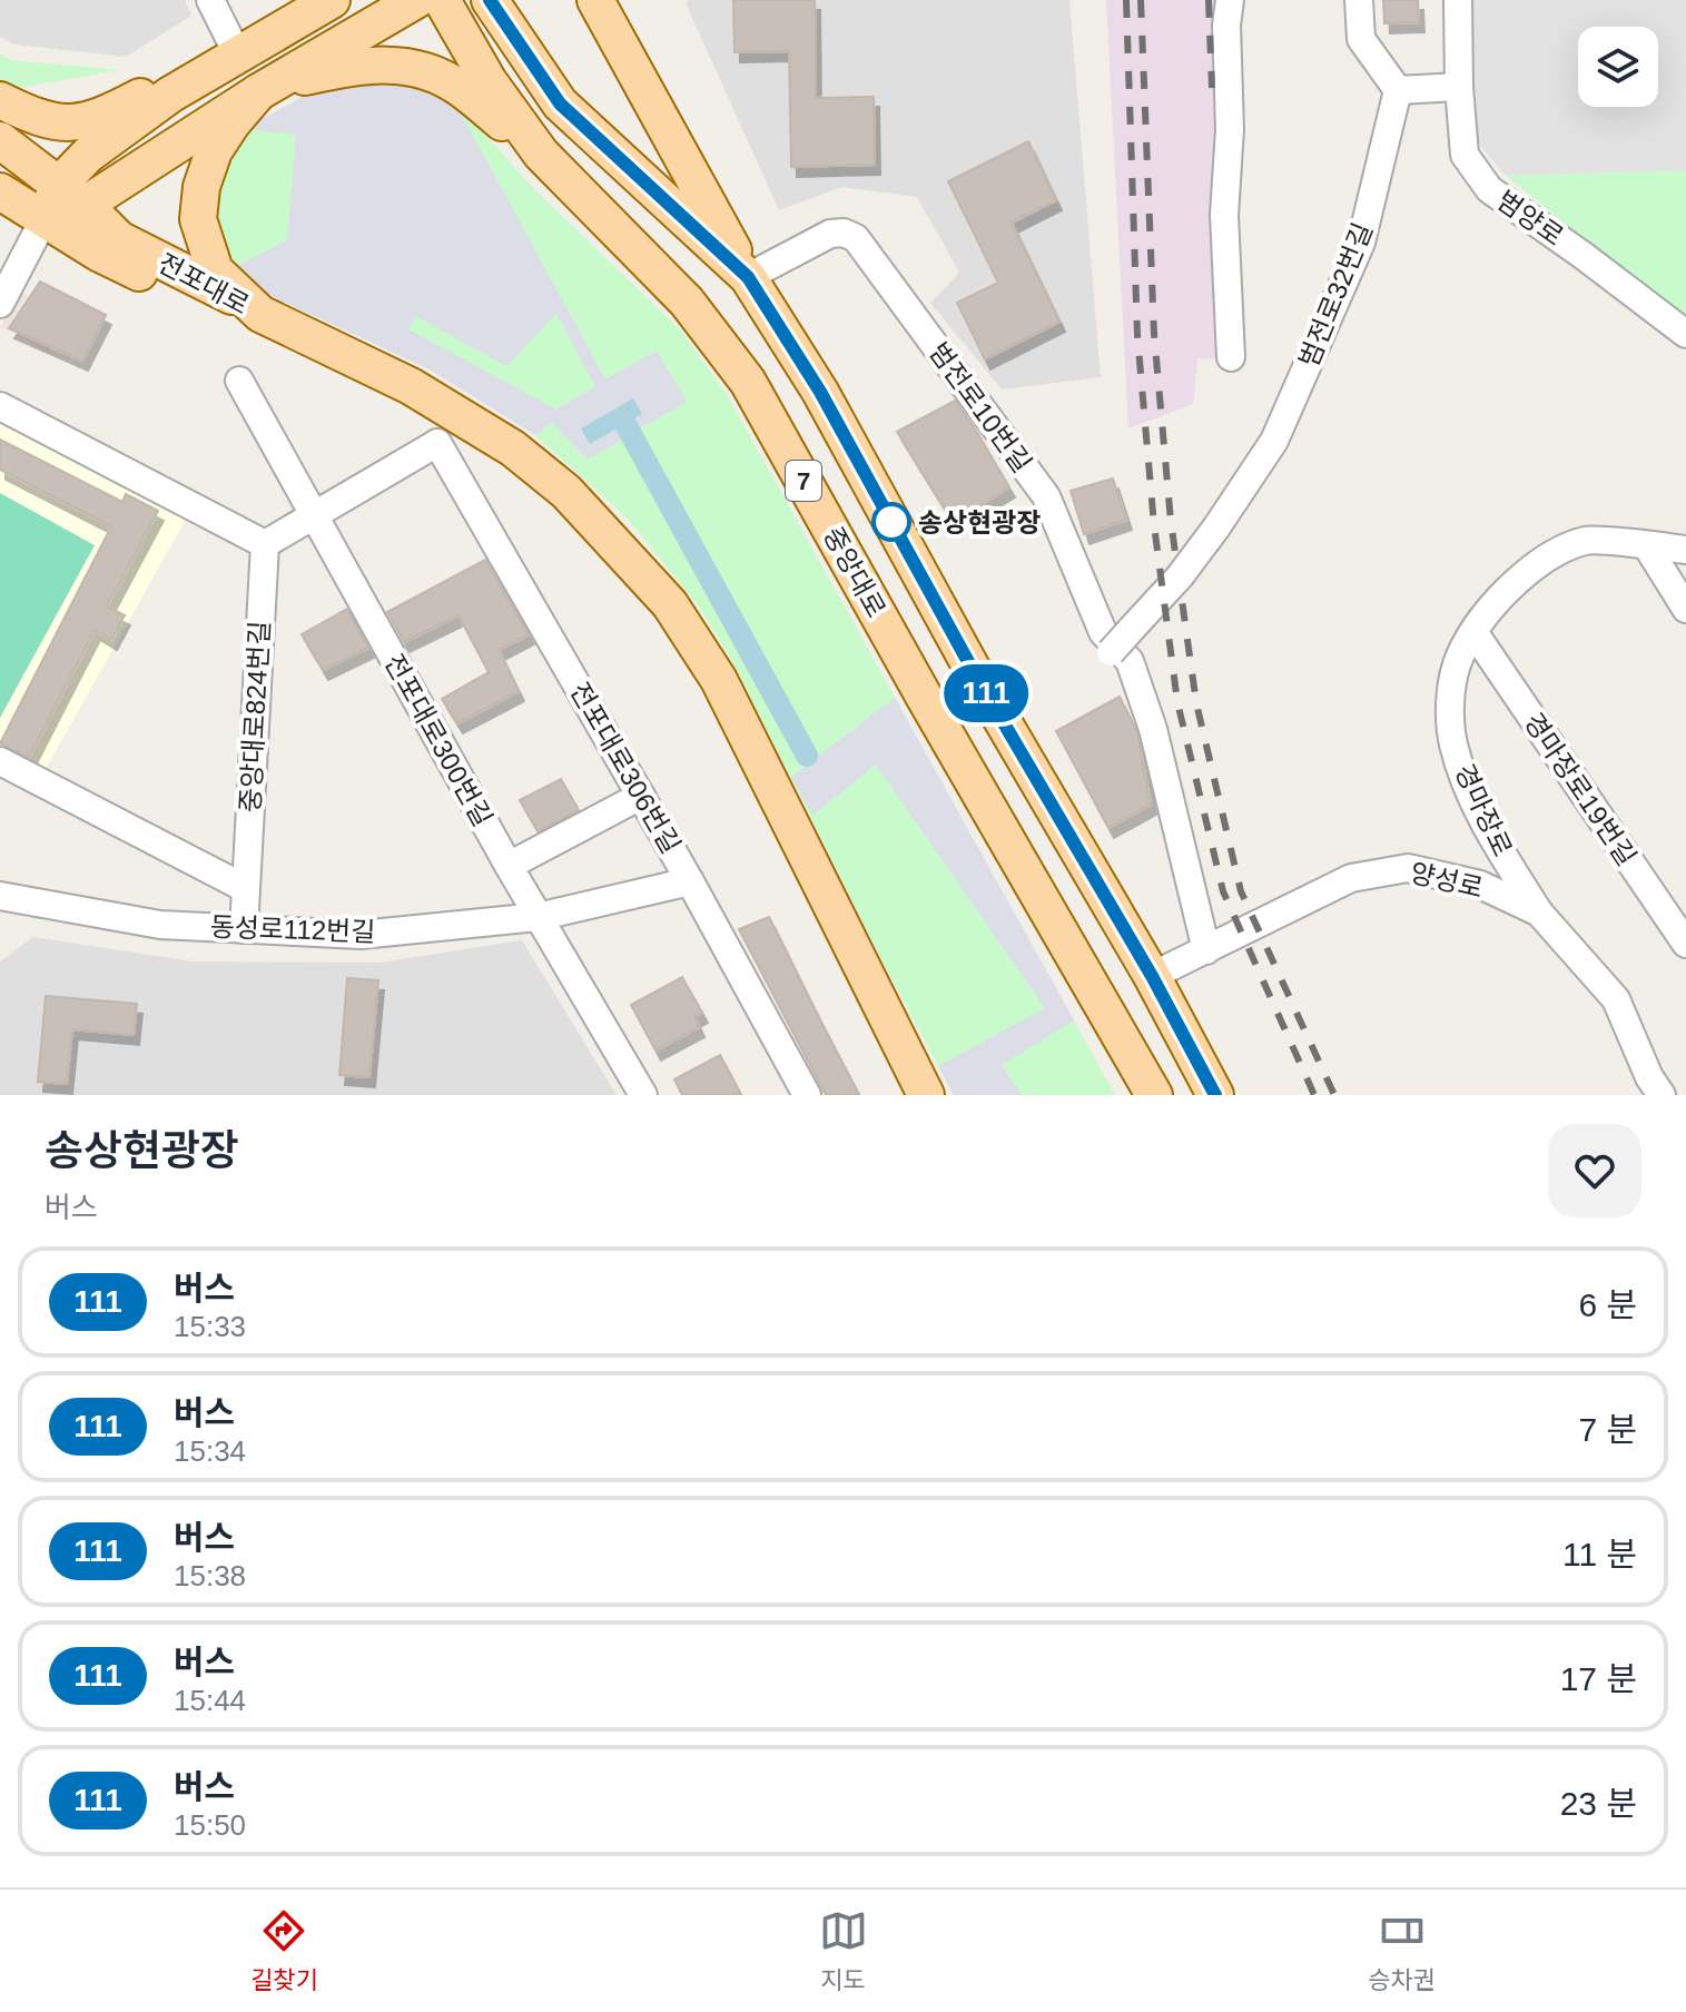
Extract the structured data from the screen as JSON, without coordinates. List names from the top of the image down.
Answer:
{
  "streets": {
    "main road": ["전포대로", "7", "중앙대로"],
    "street": [
      "범양로",
      "범전로32번길",
      "범전로10번길",
      "중앙대로824번길",
      "전포대로300번길",
      "전포대로306번길",
      "경마장로19번길",
      "경마장로",
      "양성로",
      "동성로112번길"
    ]
  },
  "crossings": [
    ["범전로10번길", "중앙대로"],
    ["범전로10번길", "양성로"],
    ["중앙대로", "양성로"],
    ["중앙대로824번길", "동성로112번길"],
    ["전포대로300번길", "동성로112번길"],
    ["전포대로306번길", "동성로112번길"],
    ["경마장로19번길", "경마장로"],
    ["경마장로", "양성로"]
  ],
  "places": ["송상현광장"],
  "lines": ["bus line 111"],
  "page": {
    "on_map": "111",
    "heading": ["송상현광장", "버스"],
    "list": [
      {
        "mark": "111",
        "name": "버스",
        "note": "15:33",
        "value": "6 분"
      },
      {
        "mark": "111",
        "name": "버스",
        "note": "15:34",
        "value": "7 분"
      },
      {
        "mark": "111",
        "name": "버스",
        "note": "15:38",
        "value": "11 분"
      },
      {
        "mark": "111",
        "name": "버스",
        "note": "15:44",
        "value": "17 분"
      },
      {
        "mark": "111",
        "name": "버스",
        "note": "15:50",
        "value": "23 분"
      }
    ],
    "tabs": ["길찾기", "지도", "승차권"]
  }
}
